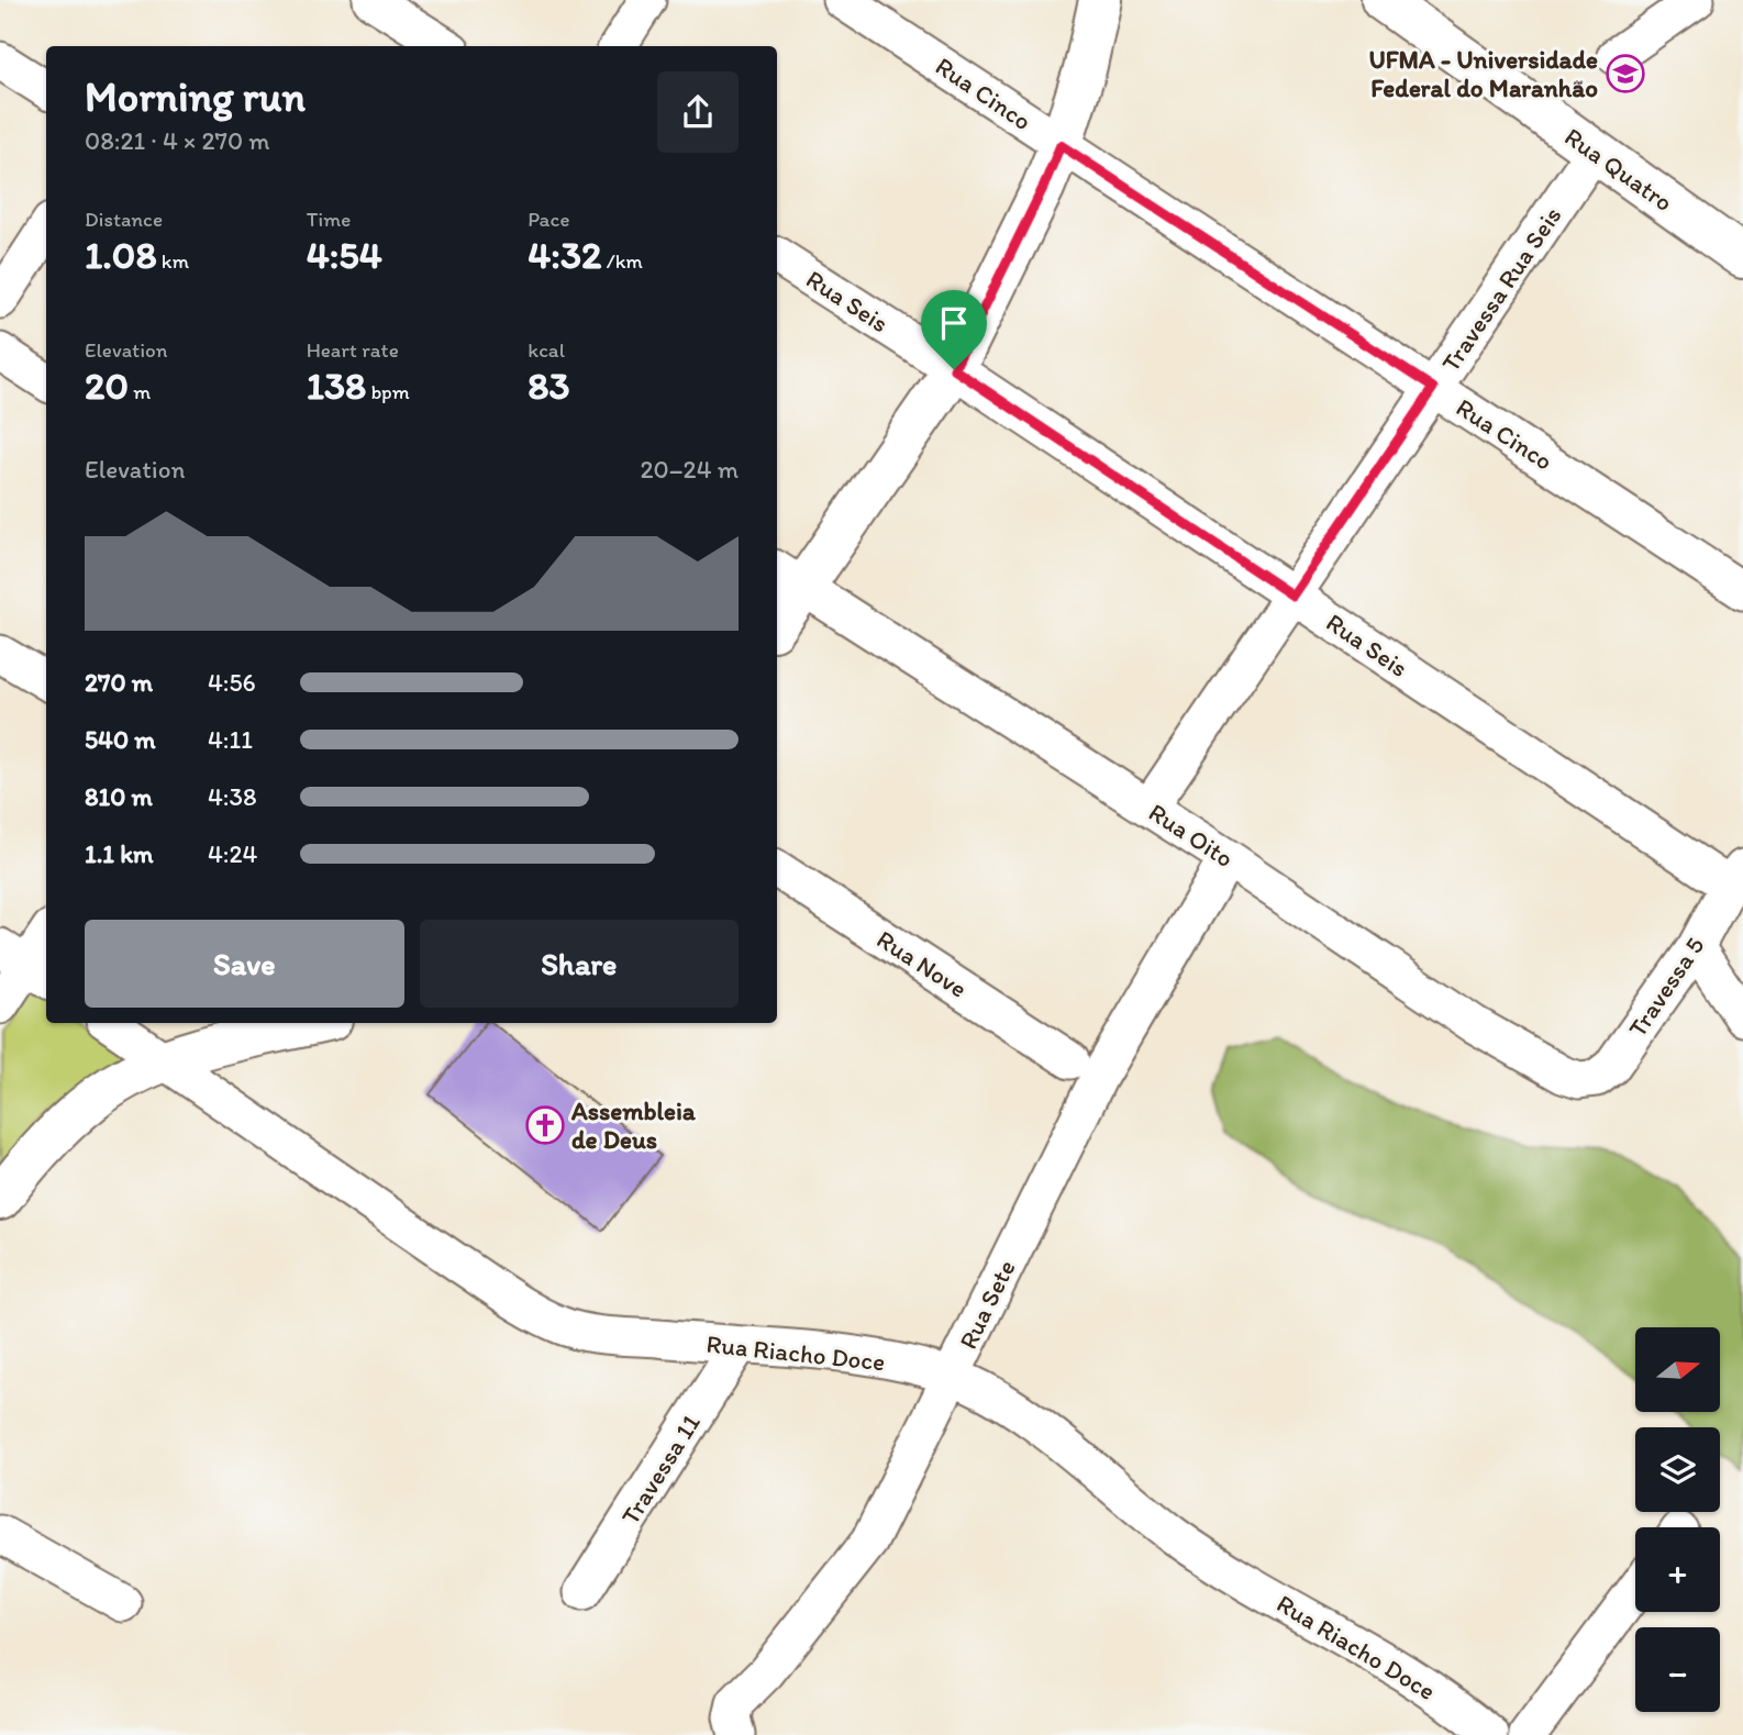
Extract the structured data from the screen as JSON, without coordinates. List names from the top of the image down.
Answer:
{
  "streets": {
    "main road": ["Rua Quatro"],
    "street": [
      "Rua Cinco",
      "Travessa Rua Seis",
      "Rua Seis",
      "Rua Oito",
      "Rua Nove",
      "Travessa 5",
      "Rua Sete",
      "Rua Riacho Doce",
      "Travessa 11"
    ]
  },
  "crossings": [
    ["Rua Cinco", "Travessa Rua Seis"],
    ["Rua Quatro", "Travessa Rua Seis"],
    ["Travessa Rua Seis", "Rua Seis"],
    ["Travessa Rua Seis", "Rua Oito"],
    ["Rua Seis", "Travessa 5"],
    ["Rua Oito", "Travessa 5"],
    ["Rua Oito", "Rua Sete"],
    ["Rua Sete", "Rua Riacho Doce"],
    ["Rua Riacho Doce", "Travessa 11"]
  ],
  "places": {
    "school or university": ["UFMA - Universidade Federal do Maranhão"],
    "church": ["Assembleia de Deus"]
  },
  "north": "right",
  "page": {
    "heading": ["Morning run", "08:21 · 4 × 270 m"],
    "stats": [
      ["Distance", "1.08 km"],
      ["Time", "4:54"],
      ["Pace", "4:32 /km"],
      ["Elevation", "20 m"],
      ["Heart rate", "138 bpm"],
      ["kcal", "83"]
    ],
    "chart": ["Elevation", "20–24 m"],
    "list": [
      {
        "name": "270 m",
        "note": "4:56"
      },
      {
        "name": "540 m",
        "note": "4:11"
      },
      {
        "name": "810 m",
        "note": "4:38"
      },
      {
        "name": "1.1 km",
        "note": "4:24"
      }
    ],
    "buttons": ["Save", "Share"],
    "map_buttons": ["+", "−"]
  }
}
